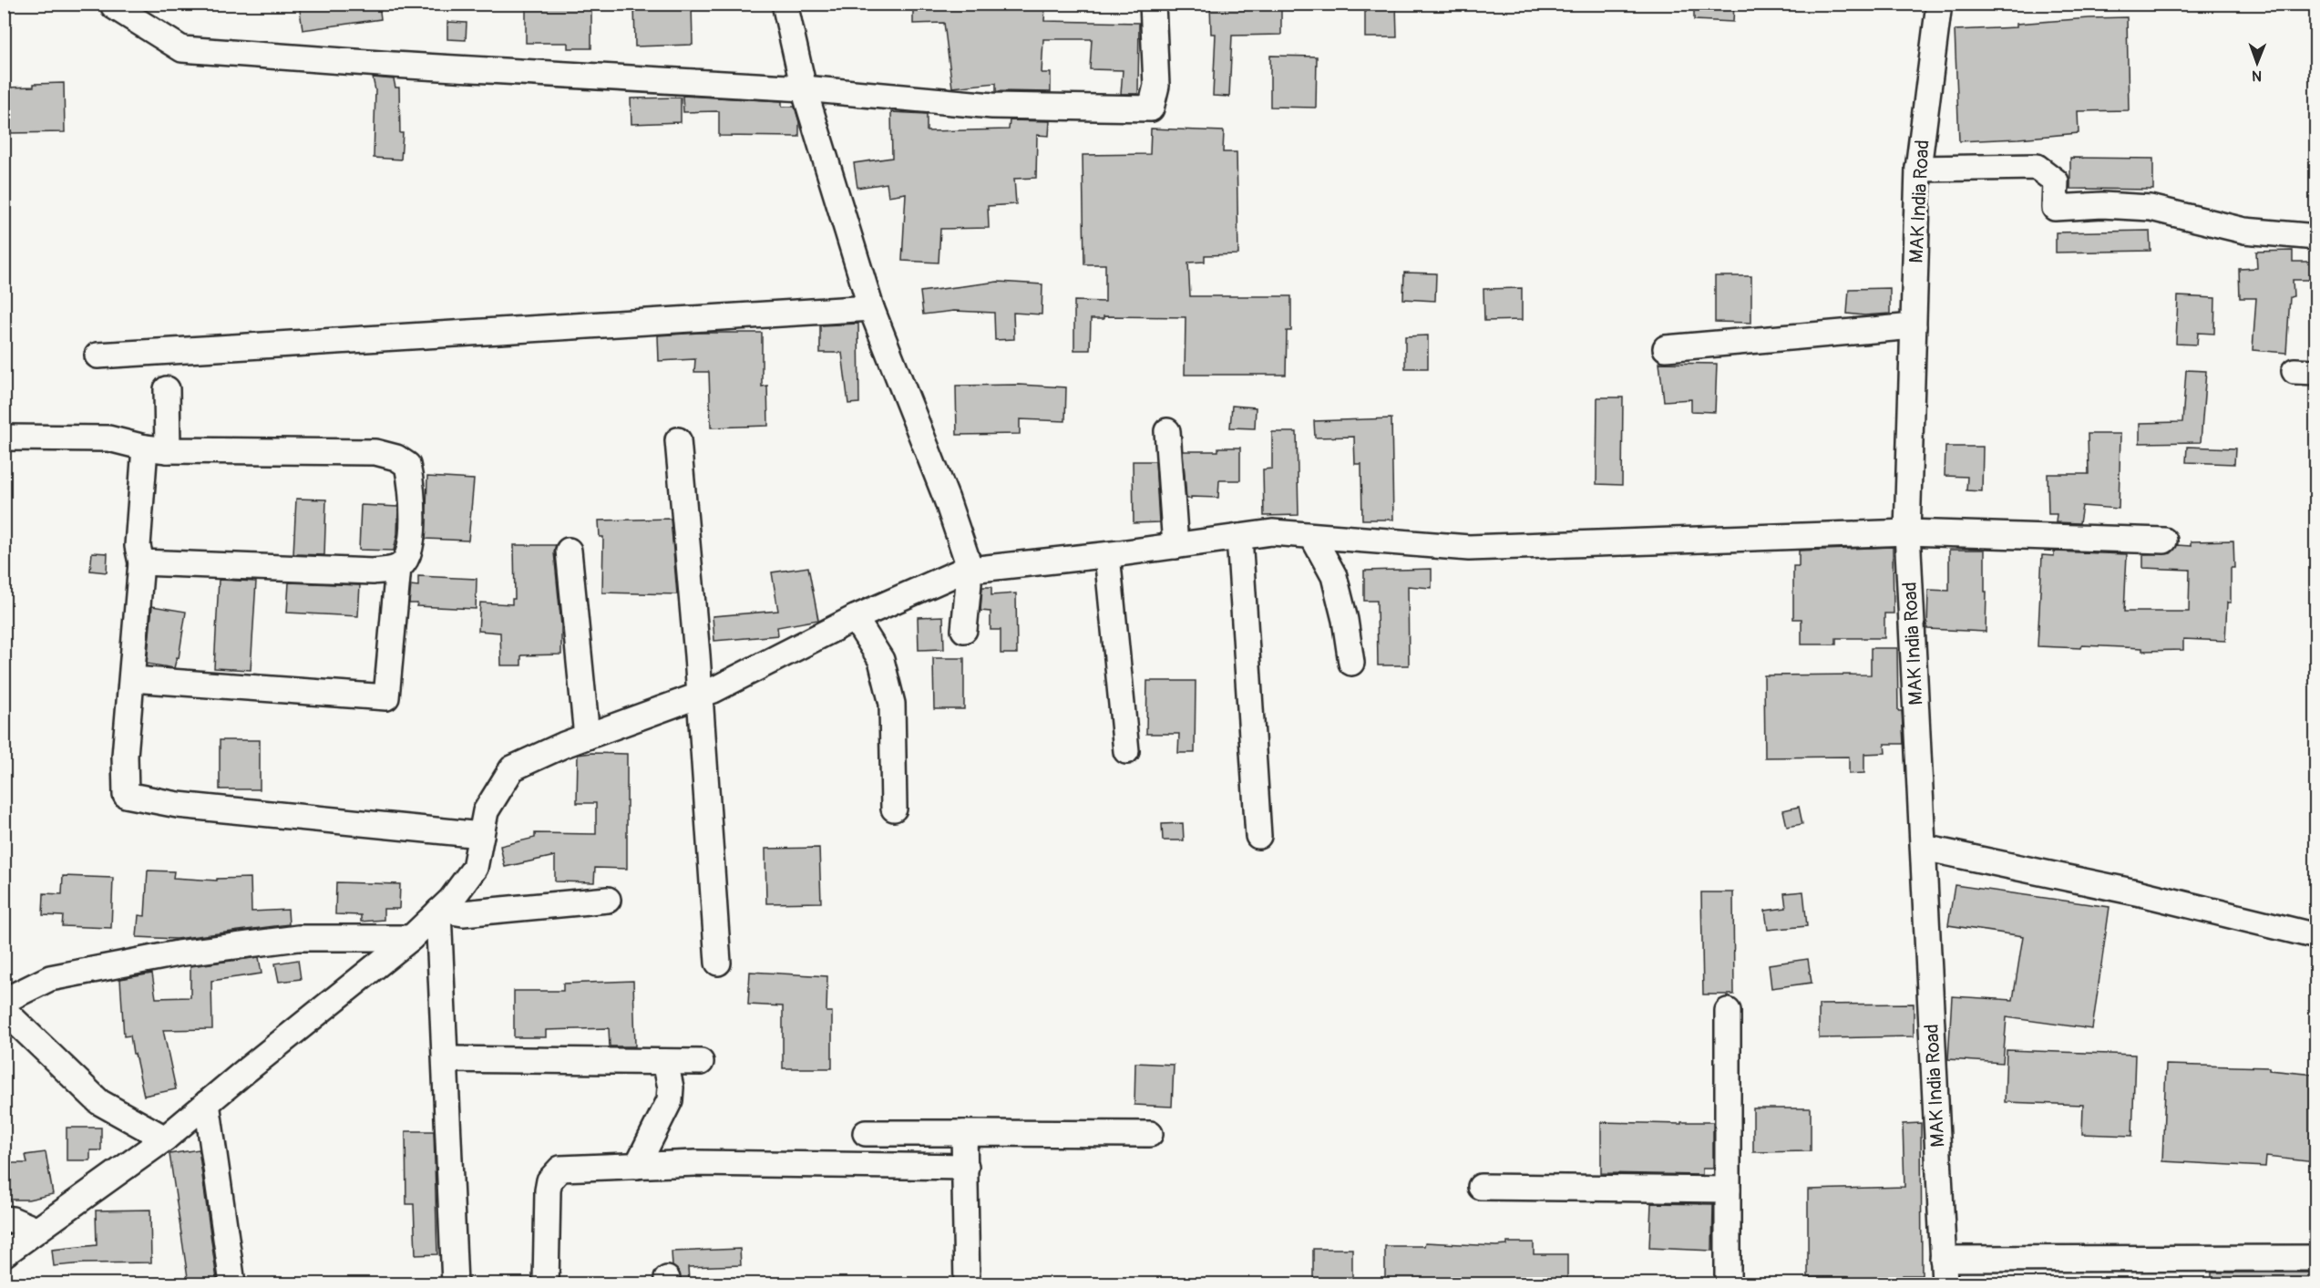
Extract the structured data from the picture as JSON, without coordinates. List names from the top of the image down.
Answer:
{
  "streets": {
    "street": ["MAK India Road"]
  },
  "north": "bottom"
}
